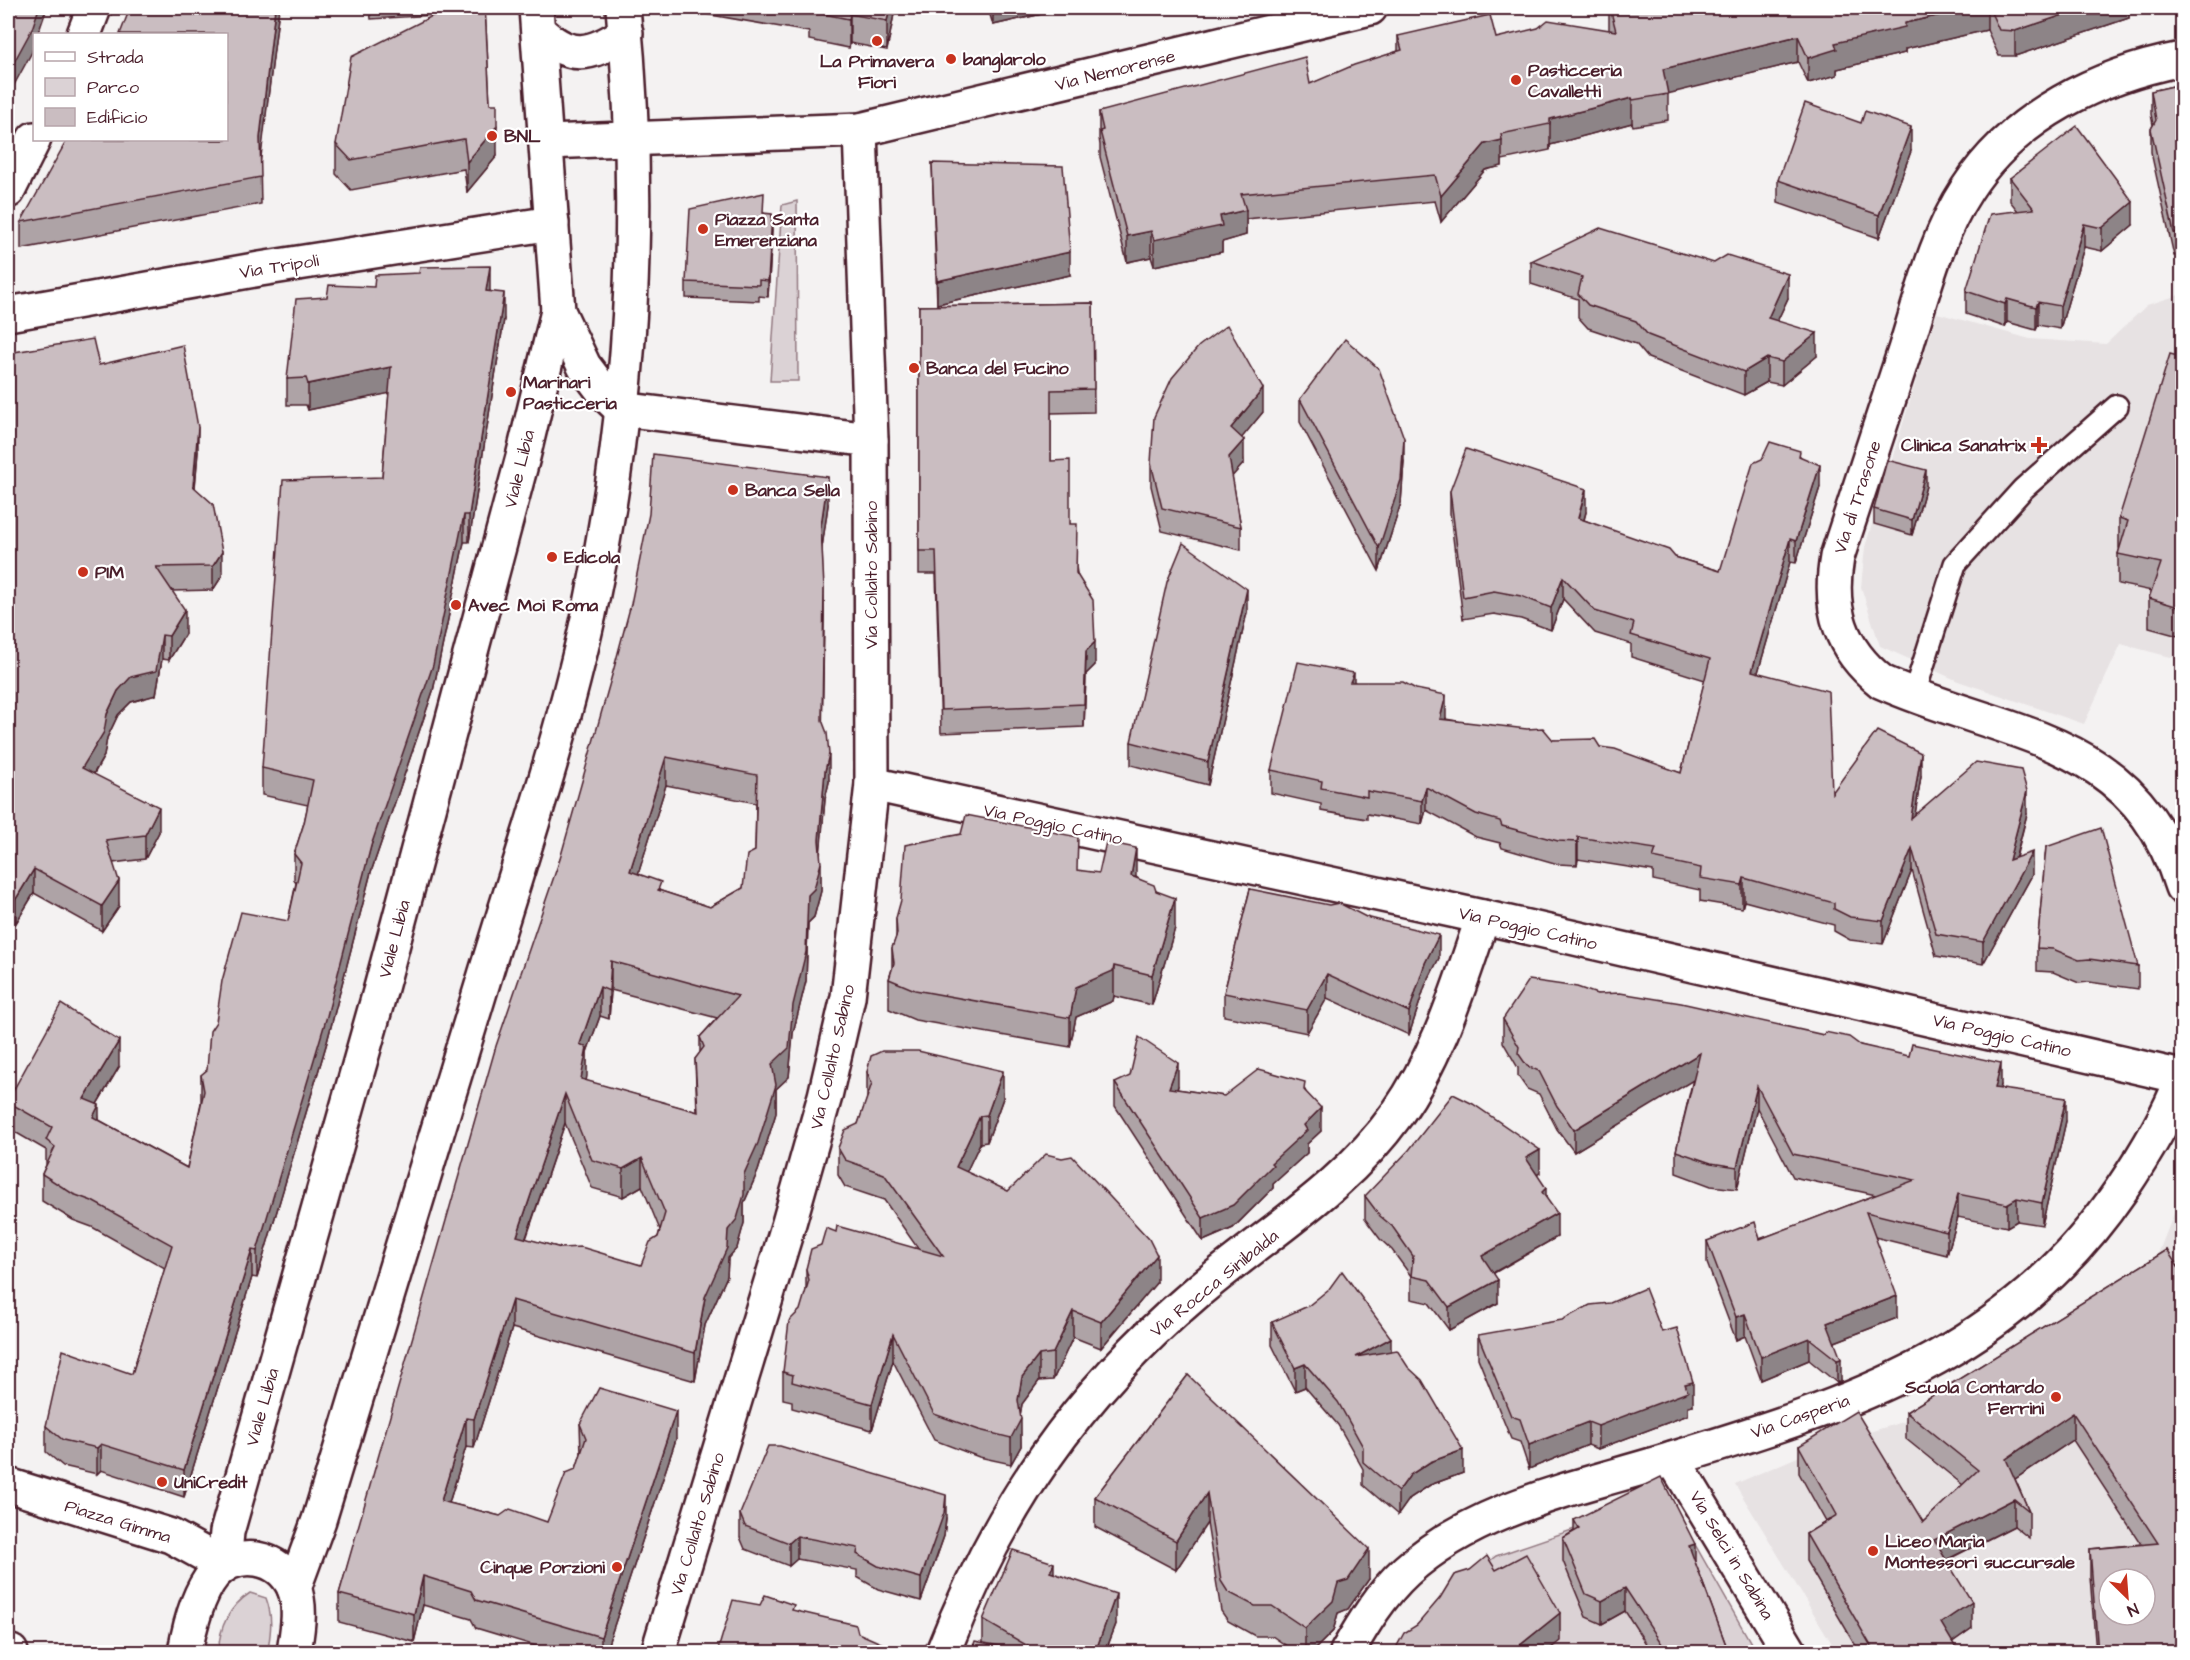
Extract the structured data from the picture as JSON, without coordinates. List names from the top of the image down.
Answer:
{
  "streets": {
    "street": [
      "Via Nemorense",
      "Via Tripoli",
      "Viale Libia",
      "Via di Trasone",
      "Via Collalto Sabino",
      "Via Poggio Catino",
      "Via Rocca Sinibalda",
      "Via Casperia",
      "Piazza Gimma",
      "Via Selci in Sabina"
    ]
  },
  "crossings": [
    ["Viale Libia", "Piazza Gimma"],
    ["Via Collalto Sabino", "Via Poggio Catino"],
    ["Via Poggio Catino", "Via Rocca Sinibalda"],
    ["Via Poggio Catino", "Via Casperia"],
    ["Via Casperia", "Via Selci in Sabina"]
  ],
  "places": {
    "other": [
      "La Primavera Fiori",
      "banglarolo",
      "Pasticceria Cavalletti",
      "BNL",
      "Piazza Santa Emerenziana",
      "Banca del Fucino",
      "Marinari Pasticceria",
      "Banca Sella",
      "Edicola",
      "PIM",
      "Avec Moi Roma",
      "Scuola Contardo Ferrini",
      "UniCredit",
      "Liceo Maria Montessori succursale",
      "Cinque Porzioni"
    ],
    "health": ["Clinica Sanatrix"]
  },
  "legend": ["Strada", "Parco", "Edificio"],
  "north": "bottom right"
}
